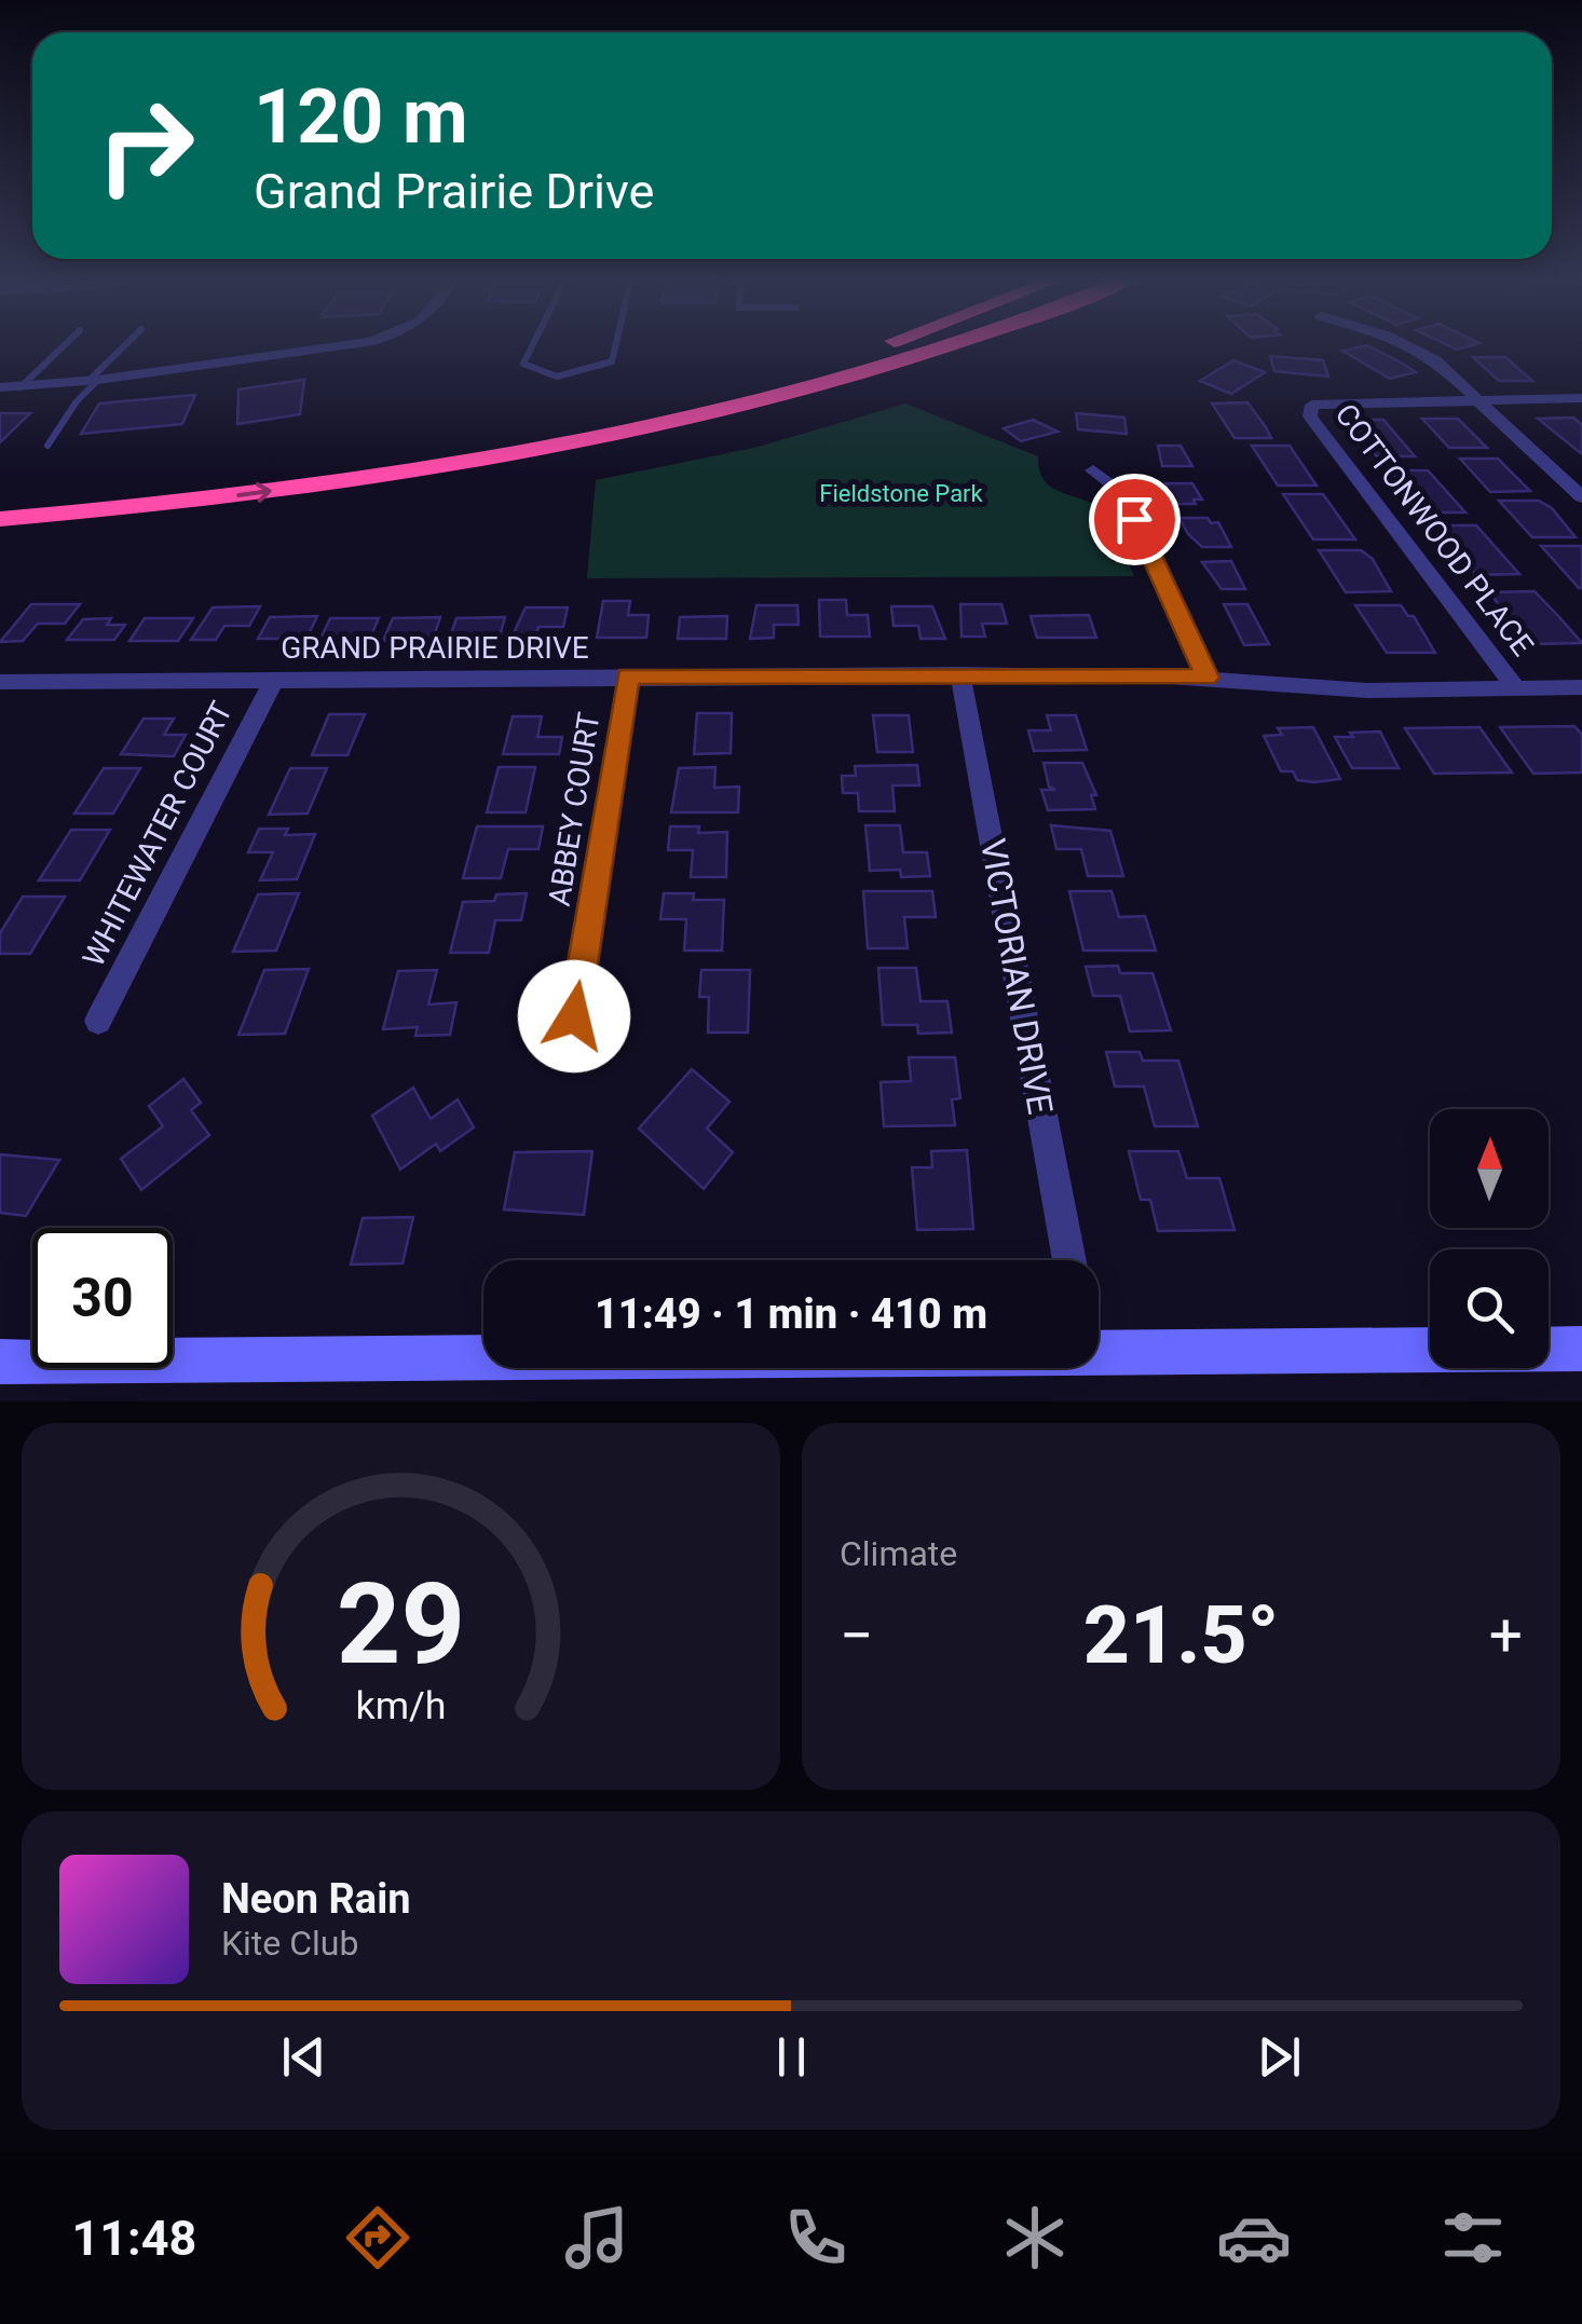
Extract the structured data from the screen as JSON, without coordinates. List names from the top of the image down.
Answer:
{
  "streets": {
    "street": [
      "COTTONWOOD PLACE",
      "GRAND PRAIRIE DRIVE",
      "ABBEY COURT",
      "WHITEWATER COURT",
      "VICTORIAN DRIVE"
    ]
  },
  "crossings": [
    ["COTTONWOOD PLACE", "GRAND PRAIRIE DRIVE"],
    ["GRAND PRAIRIE DRIVE", "ABBEY COURT"],
    ["GRAND PRAIRIE DRIVE", "WHITEWATER COURT"],
    ["GRAND PRAIRIE DRIVE", "VICTORIAN DRIVE"]
  ],
  "parks": ["Fieldstone Park"],
  "north": "top",
  "page": {
    "turn": ["120 m", "Grand Prairie Drive"],
    "limit": "30",
    "trip": "11:49 · 1 min · 410 m",
    "tile": "Climate",
    "heat": ["−", "21.5°", "+"],
    "song": ["Neon Rain", "Kite Club"],
    "tabs": "11:48",
    "gauge": ["29", "km/h"]
  }
}
